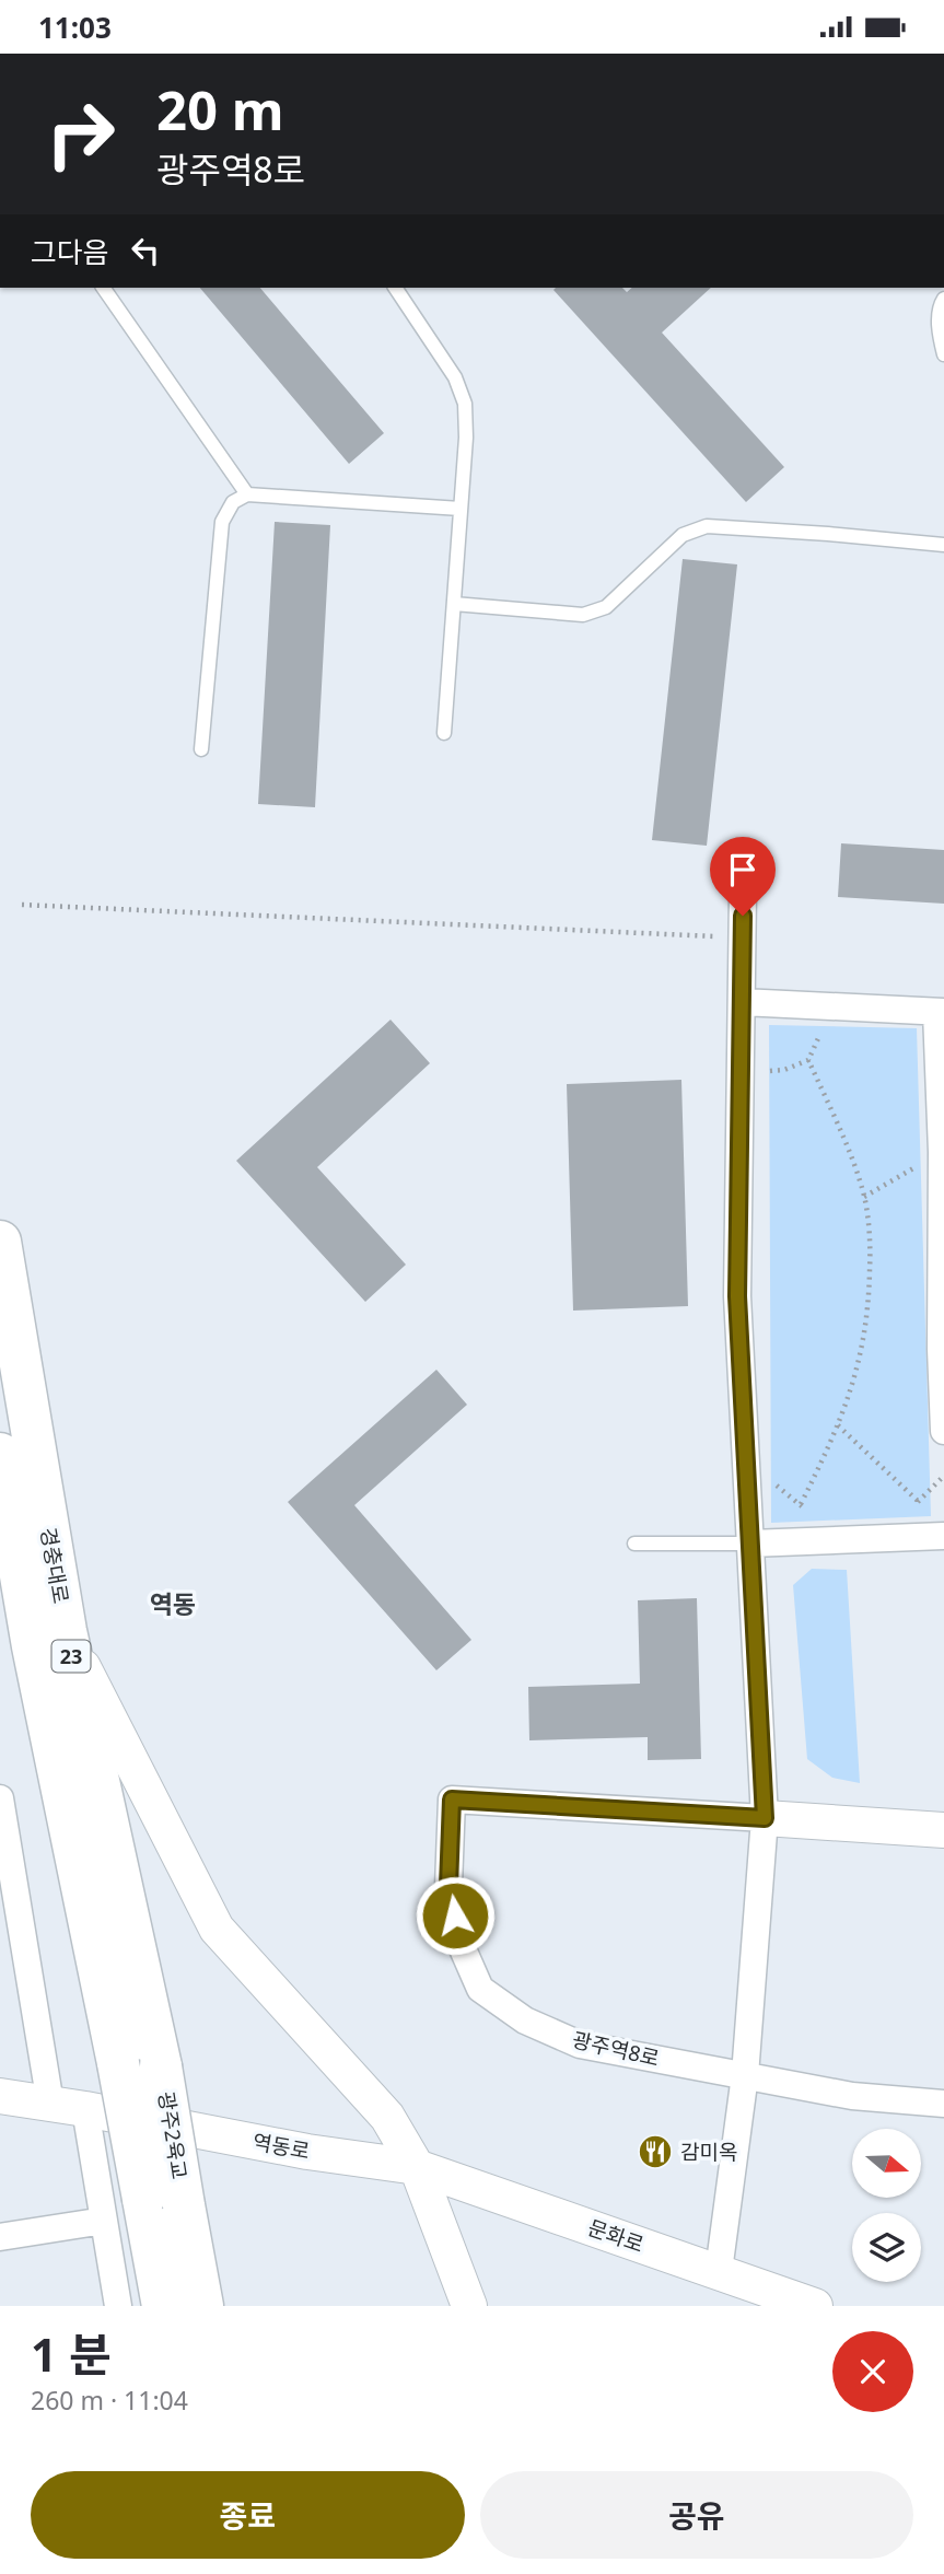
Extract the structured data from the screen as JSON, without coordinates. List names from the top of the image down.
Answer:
{
  "streets": {
    "main road": ["경충대로", "23", "광주2육교"],
    "street": ["광주역8로", "역동로", "문화로"]
  },
  "crossings": [
    ["경충대로", "광주2육교"],
    ["역동로", "문화로"]
  ],
  "districts": ["역동"],
  "places": {
    "restaurant": ["감미옥"]
  },
  "north": "right",
  "page": {
    "status": "11:03",
    "turn": ["20 m", "광주역8로"],
    "then": "그다음",
    "heading": ["1 분", "260 m · 11:04"],
    "buttons": ["종료", "공유"]
  }
}
